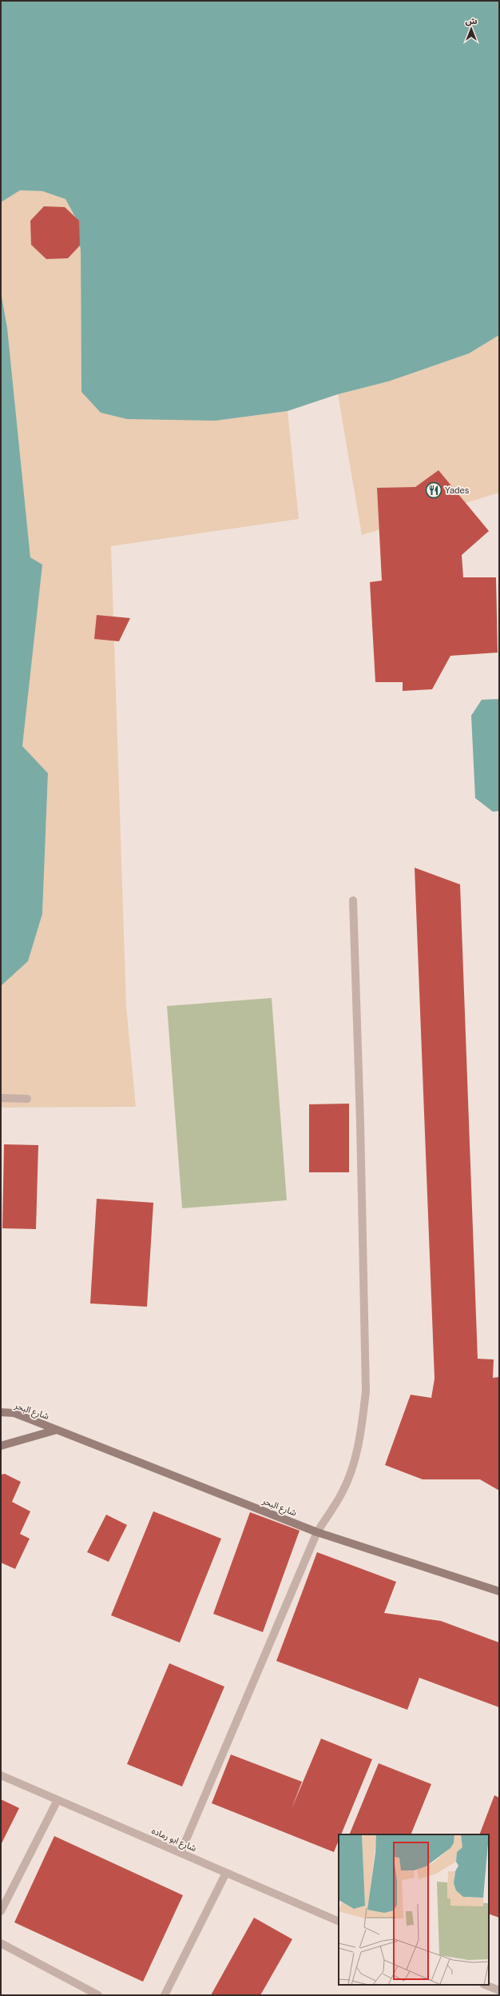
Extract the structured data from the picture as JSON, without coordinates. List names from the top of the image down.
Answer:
{
  "streets": {
    "main road": ["شارع البحر"],
    "street": ["شارع ابو رماده"]
  },
  "places": {
    "restaurant": ["Yades"]
  },
  "north": "top"
}
